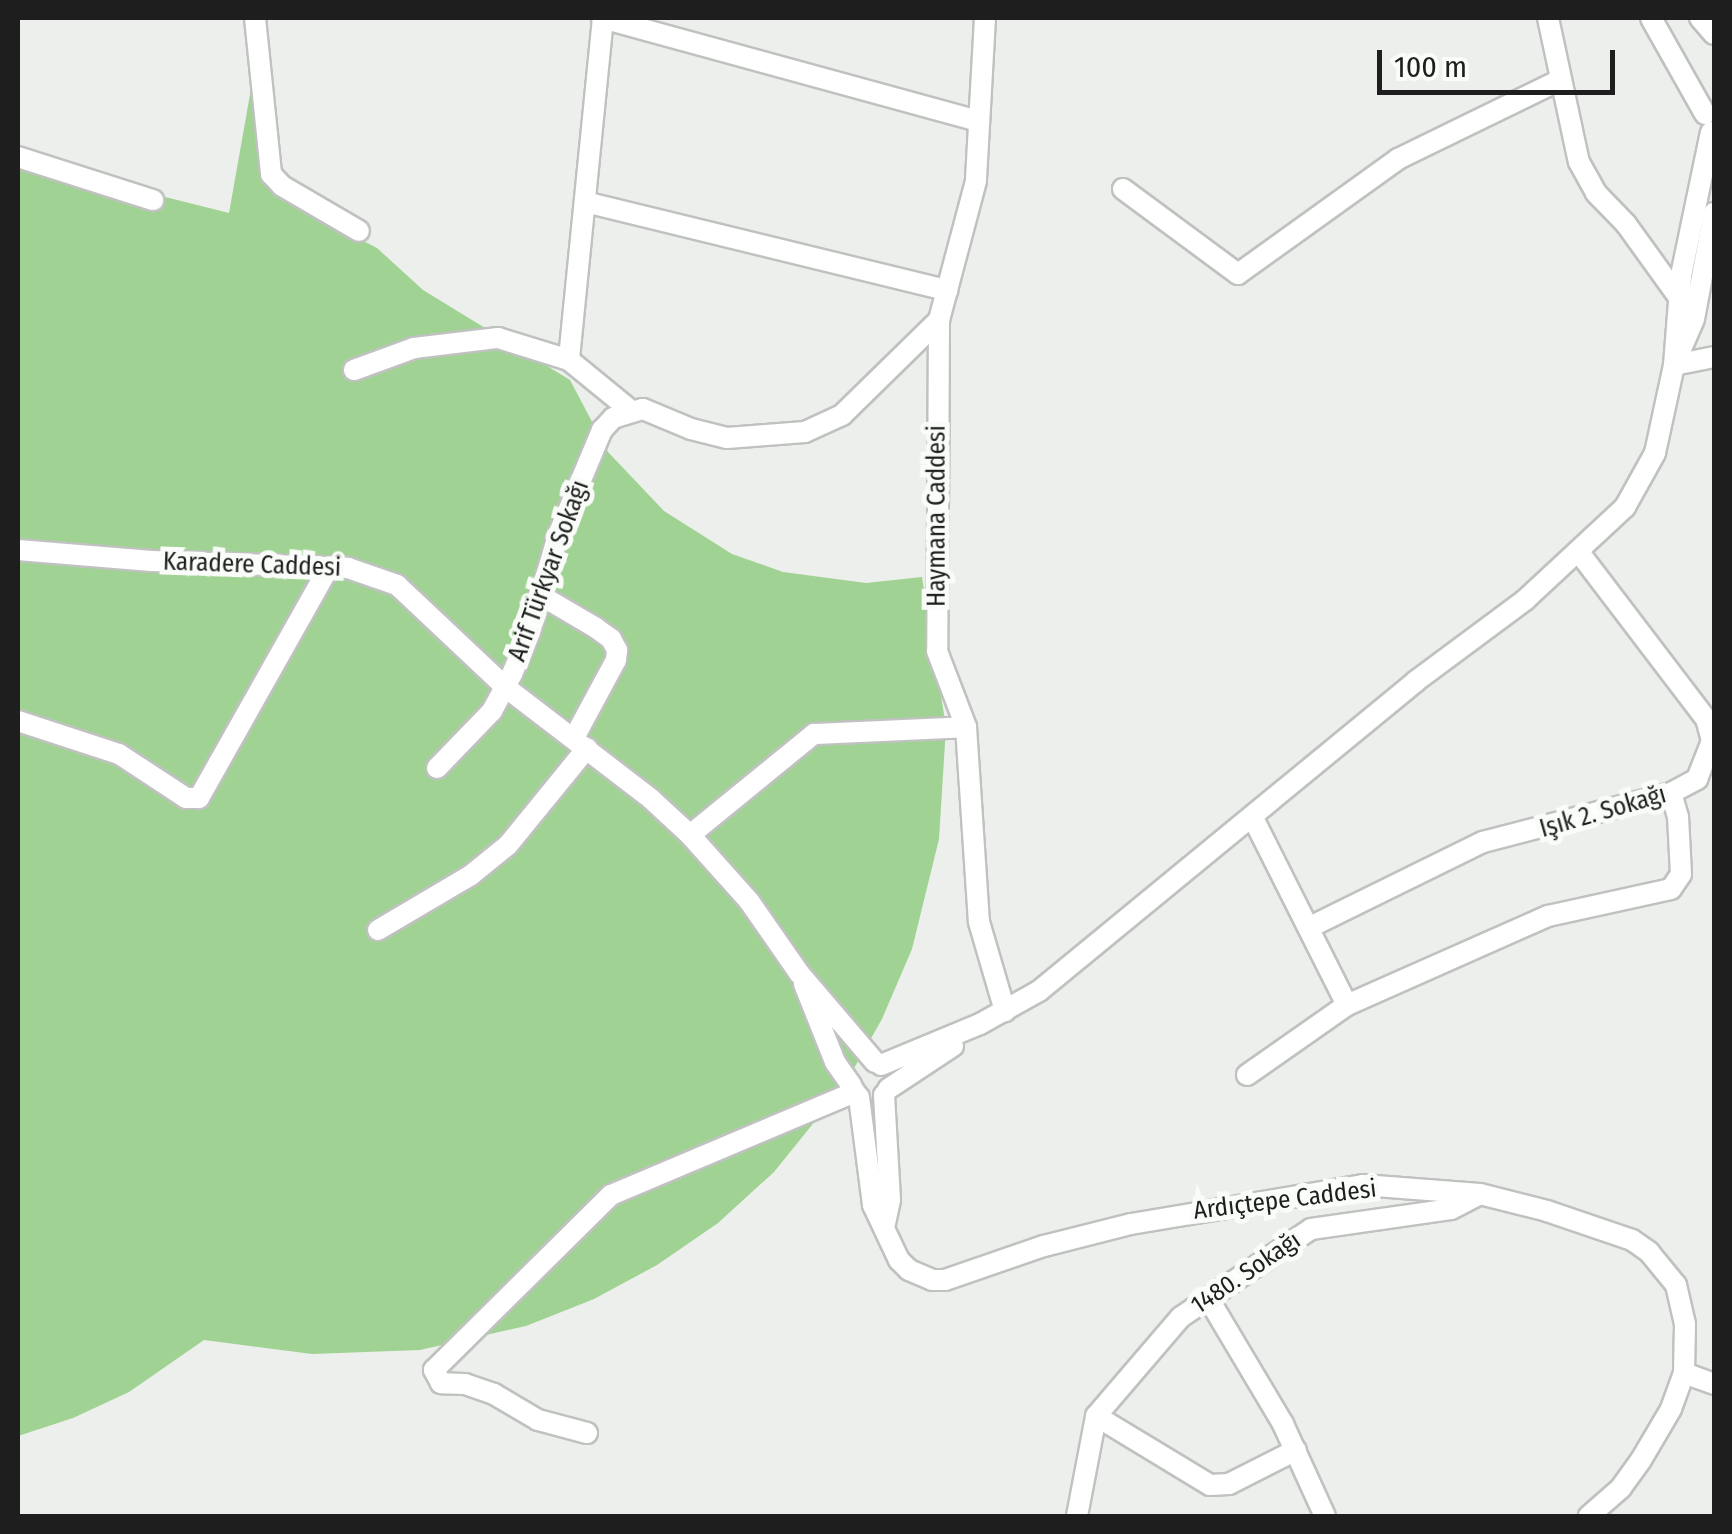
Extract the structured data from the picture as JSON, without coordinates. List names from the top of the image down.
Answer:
{
  "streets": {
    "street": [
      "Haymana Caddesi",
      "Karadere Caddesi",
      "Arif Türkyar Sokağı",
      "Işık 2. Sokağı",
      "Ardıçtepe Caddesi",
      "1480. Sokağı"
    ]
  },
  "crossings": [
    ["Karadere Caddesi", "Arif Türkyar Sokağı"],
    ["Ardıçtepe Caddesi", "1480. Sokağı"]
  ],
  "scale_bar": "100 m"
}
